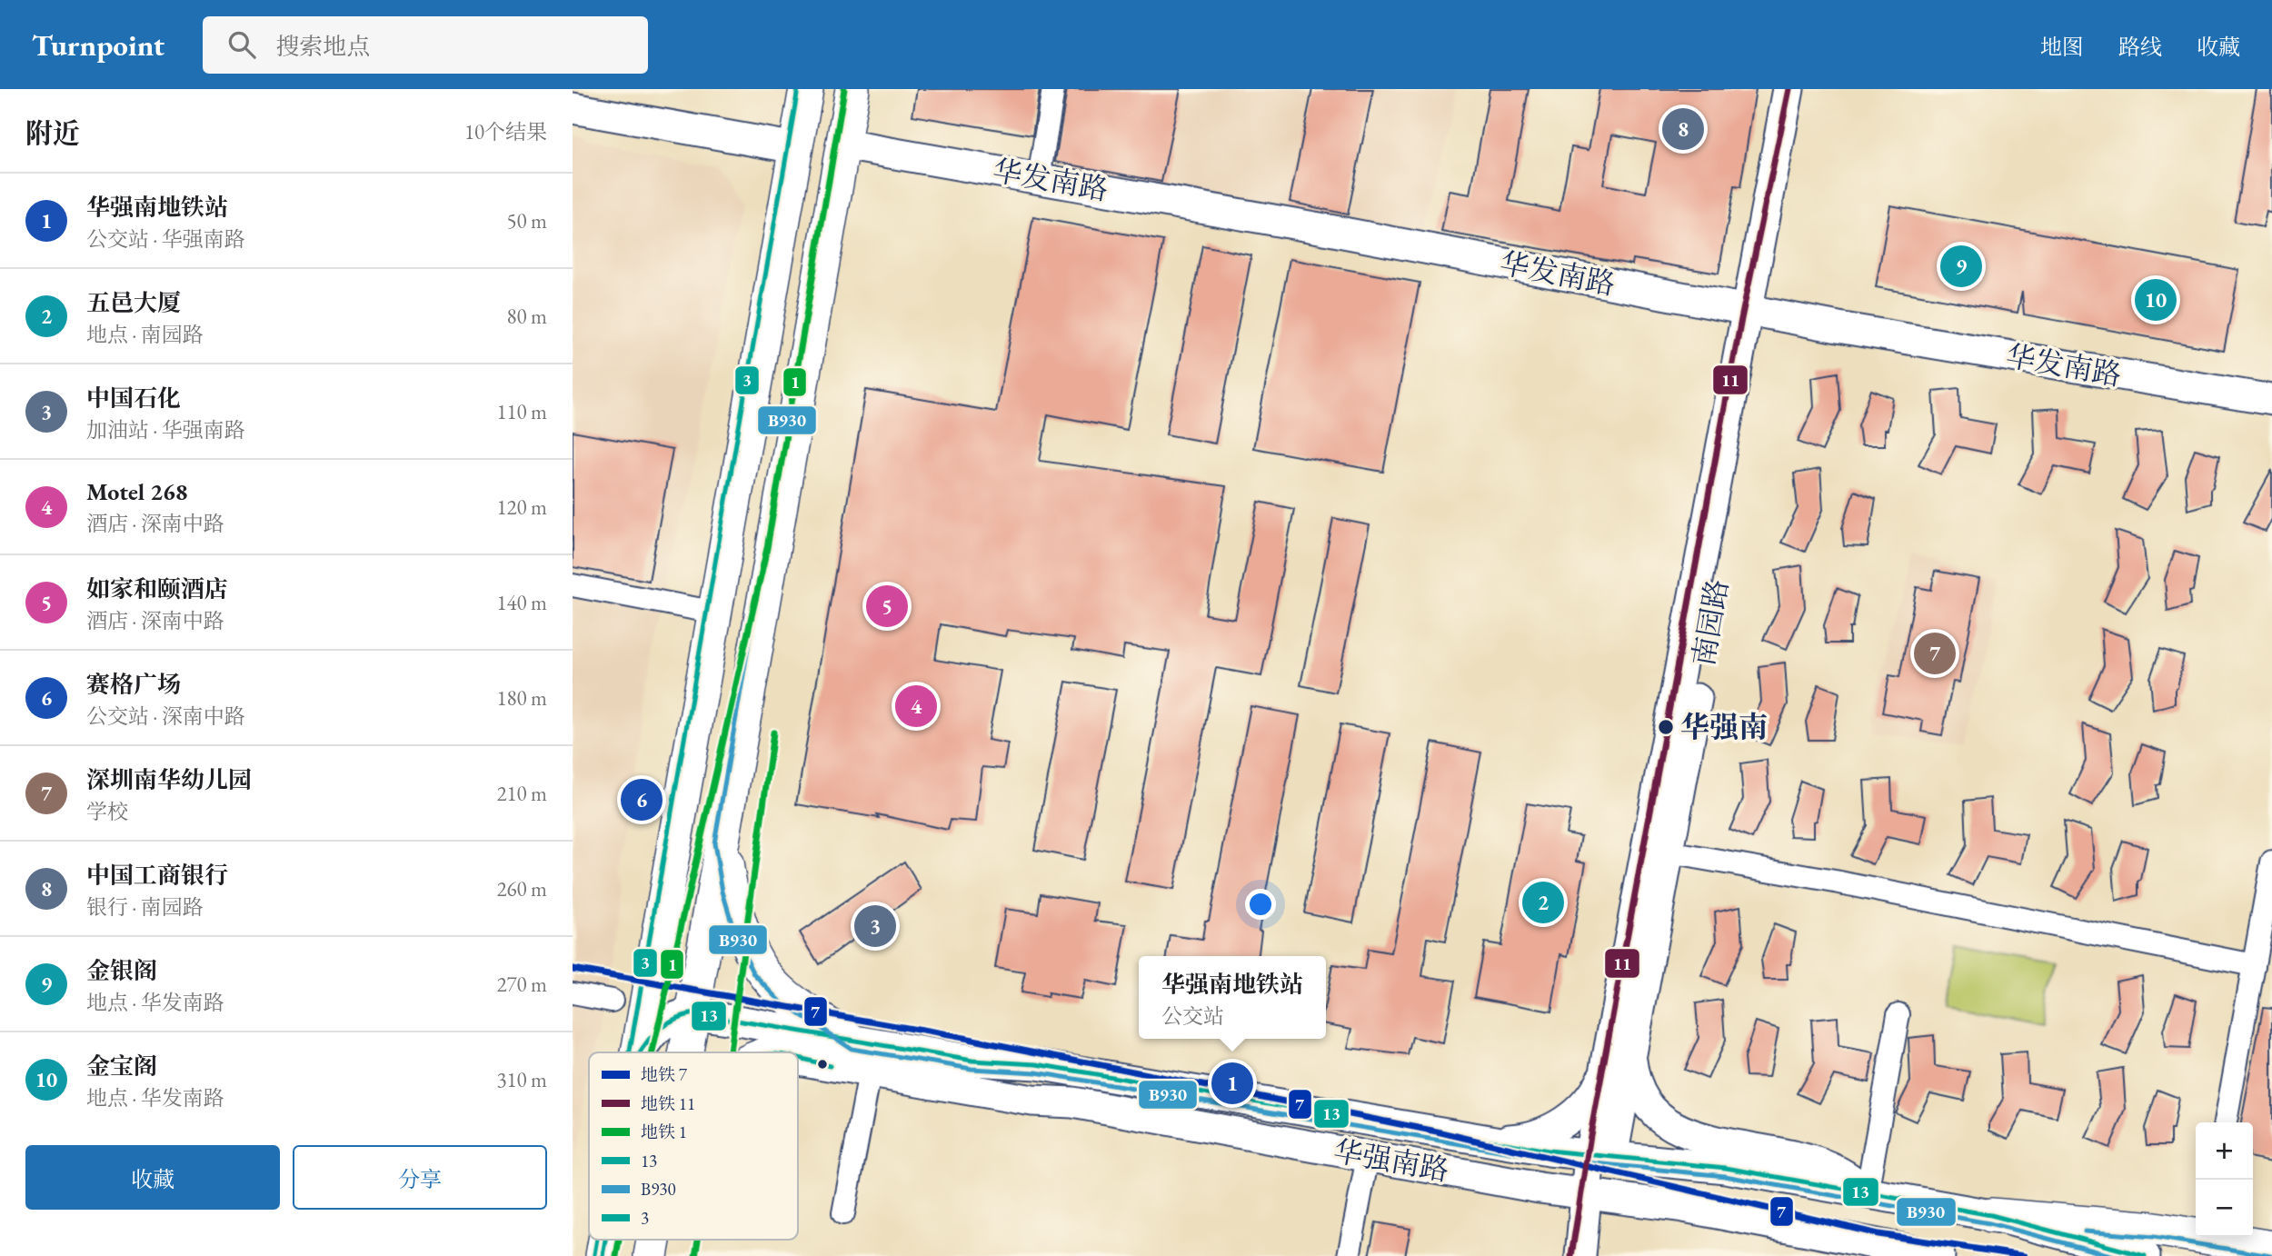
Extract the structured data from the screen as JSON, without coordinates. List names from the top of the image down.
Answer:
{
  "streets": {
    "main road": ["华发南路", "南园路", "华强南路"]
  },
  "crossings": [
    ["华发南路", "南园路"],
    ["南园路", "华强南路"]
  ],
  "places": ["华强南"],
  "lines": [
    "metro line 11",
    "metro line 1",
    "transit line B930",
    "transit line 3",
    "metro line 7",
    "transit line 13"
  ],
  "legend": [
    "地铁 7",
    "地铁 11",
    "地铁 1",
    "13",
    "B930",
    "3"
  ],
  "page": {
    "header": "Turnpoint",
    "search": "搜索地点",
    "nav": ["地图", "路线", "收藏"],
    "heading": ["附近", "10个结果"],
    "pins": [
      "8",
      "9",
      "10",
      "5",
      "7",
      "4",
      "6",
      "2",
      "3",
      "1"
    ],
    "list": [
      {
        "mark": "1",
        "name": "华强南地铁站",
        "note": "公交站 · 华强南路",
        "value": "50 m"
      },
      {
        "mark": "2",
        "name": "五邑大厦",
        "note": "地点 · 南园路",
        "value": "80 m"
      },
      {
        "mark": "3",
        "name": "中国石化",
        "note": "加油站 · 华强南路",
        "value": "110 m"
      },
      {
        "mark": "4",
        "name": "Motel 268",
        "note": "酒店 · 深南中路",
        "value": "120 m"
      },
      {
        "mark": "5",
        "name": "如家和颐酒店",
        "note": "酒店 · 深南中路",
        "value": "140 m"
      },
      {
        "mark": "6",
        "name": "赛格广场",
        "note": "公交站 · 深南中路",
        "value": "180 m"
      },
      {
        "mark": "7",
        "name": "深圳南华幼儿园",
        "note": "学校",
        "value": "210 m"
      },
      {
        "mark": "8",
        "name": "中国工商银行",
        "note": "银行 · 南园路",
        "value": "260 m"
      },
      {
        "mark": "9",
        "name": "金银阁",
        "note": "地点 · 华发南路",
        "value": "270 m"
      },
      {
        "mark": "10",
        "name": "金宝阁",
        "note": "地点 · 华发南路",
        "value": "310 m"
      }
    ],
    "popup": ["华强南地铁站", "公交站"],
    "map_buttons": ["+", "−"],
    "buttons": ["收藏", "分享"]
  }
}
